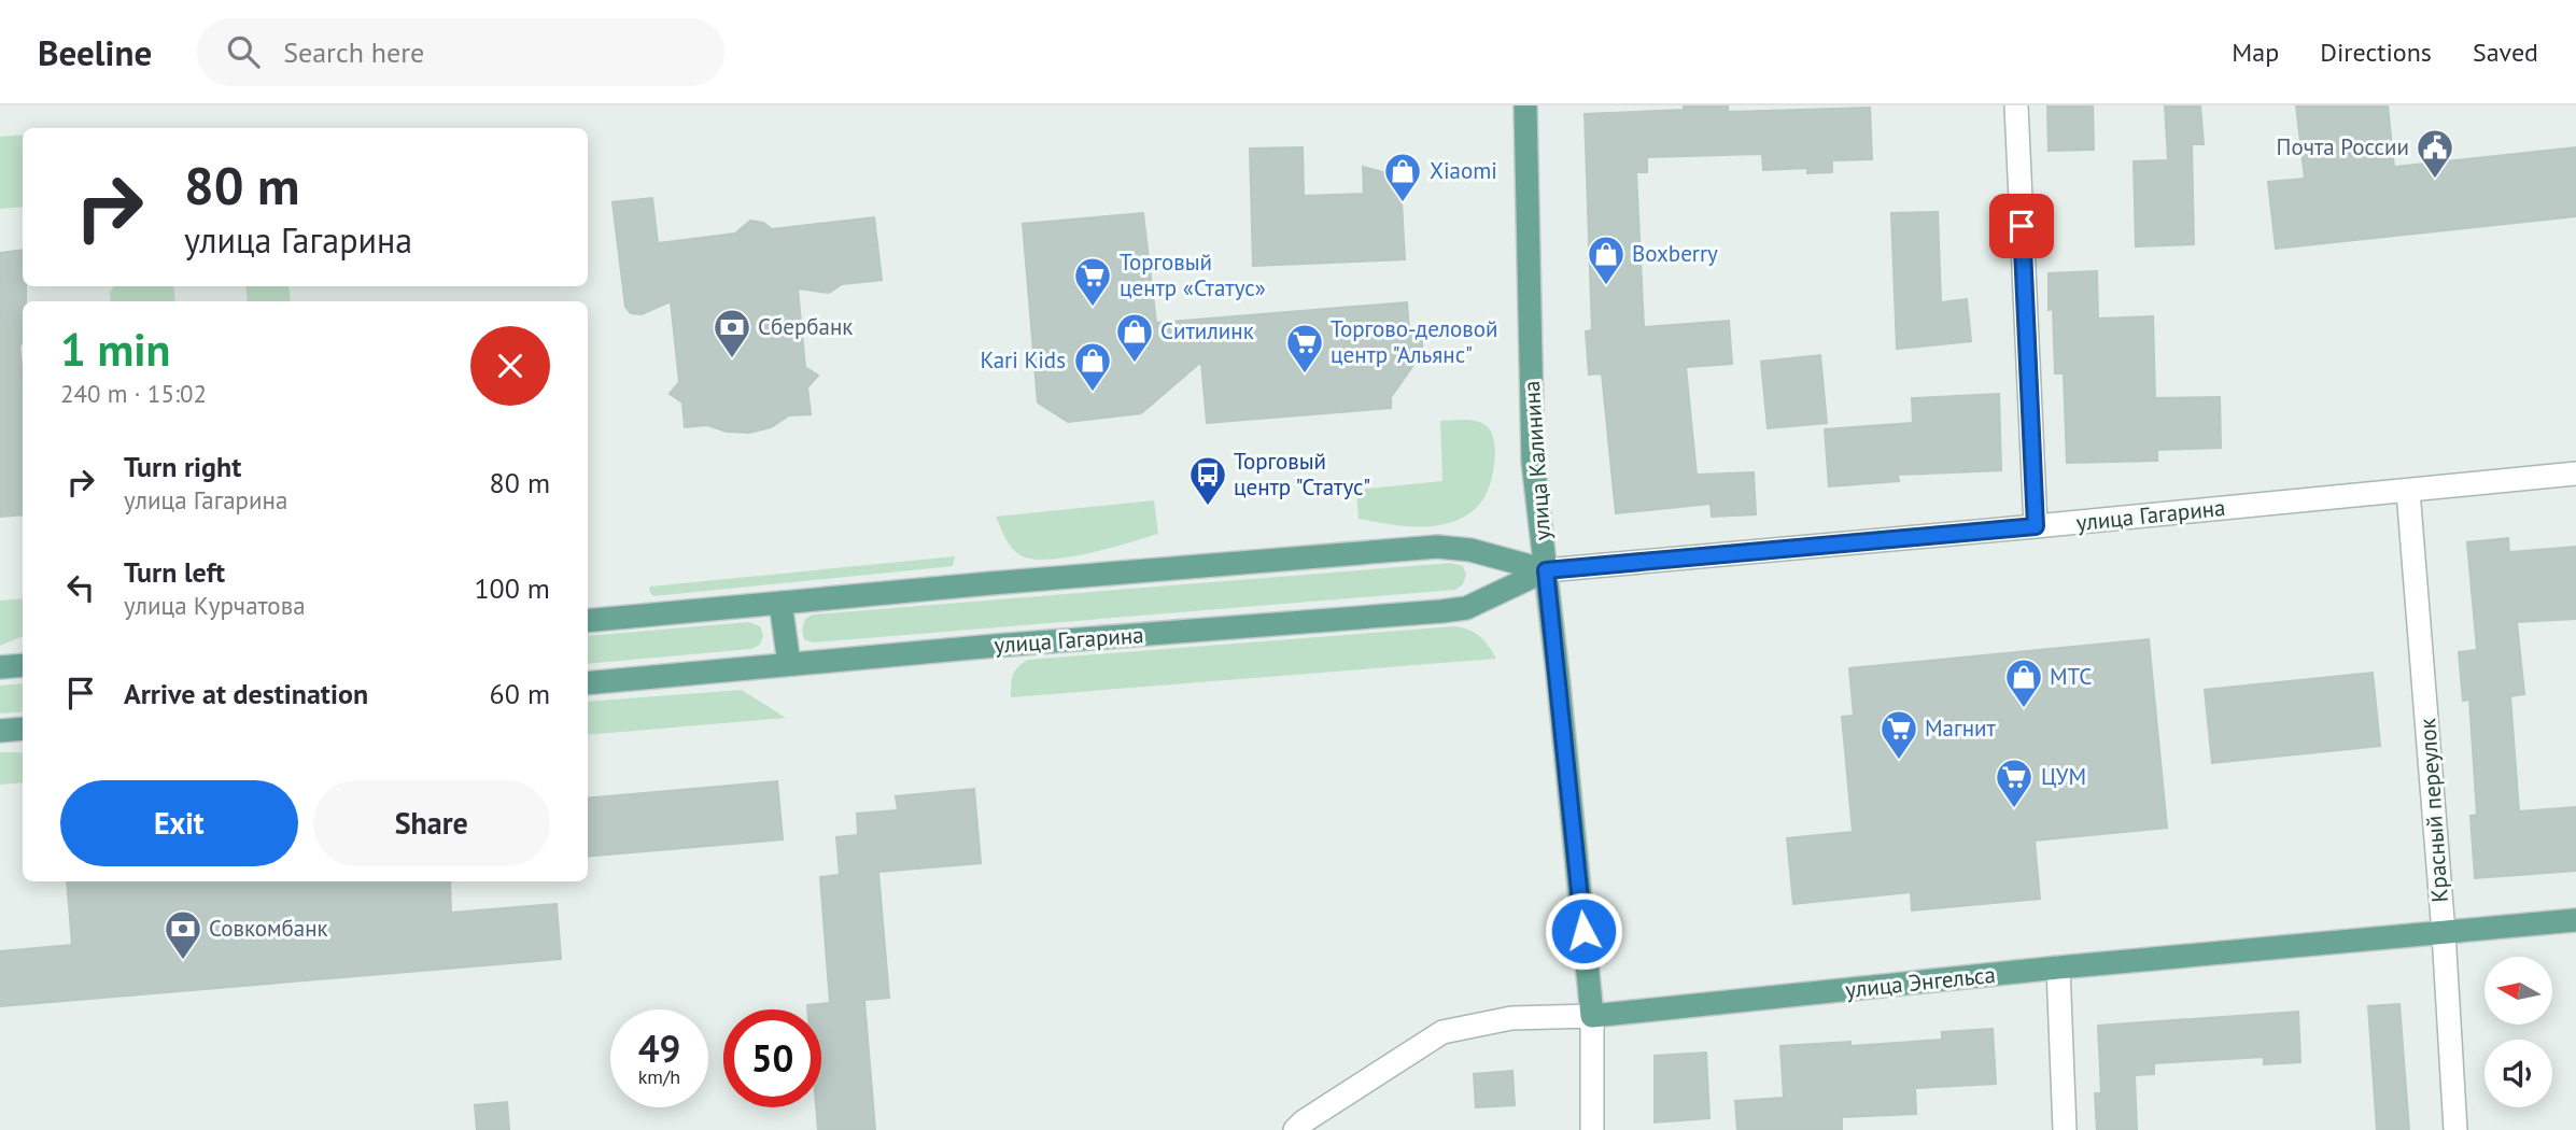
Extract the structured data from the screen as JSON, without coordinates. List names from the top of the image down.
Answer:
{
  "streets": {
    "main road": ["улица Калинина", "улица Гагарина", "улица Энгельса"],
    "street": ["Красный переулок"]
  },
  "crossings": [
    ["улица Калинина", "улица Гагарина"],
    ["улица Калинина", "улица Энгельса"],
    ["улица Гагарина", "Красный переулок"],
    ["Красный переулок", "улица Энгельса"]
  ],
  "places": {
    "public building": ["Почта России"],
    "shop": [
      "Xiaomi",
      "Boxberry",
      "Ситилинк",
      "Kari Kids",
      "МТС"
    ],
    "supermarket": [
      "Торговый центр «Статус»",
      "Торгово-деловой центр \"Альянс\"",
      "Магнит",
      "ЦУМ"
    ],
    "bank": ["Сбербанк", "Совкомбанк"],
    "bus stop": ["Торговый центр \"Статус\""]
  },
  "north": "left",
  "page": {
    "header": "Beeline",
    "search": "Search here",
    "nav": ["Map", "Directions", "Saved"],
    "turn": ["80 m", "улица Гагарина"],
    "heading": ["1 min", "240 m · 15:02"],
    "list": [
      {
        "name": "Turn right",
        "note": "улица Гагарина",
        "value": "80 m"
      },
      {
        "name": "Turn left",
        "note": "улица Курчатова",
        "value": "100 m"
      },
      {
        "name": "Arrive at destination",
        "value": "60 m"
      }
    ],
    "buttons": ["Exit", "Share"],
    "speed": "49 km/h",
    "limit": "50"
  }
}
